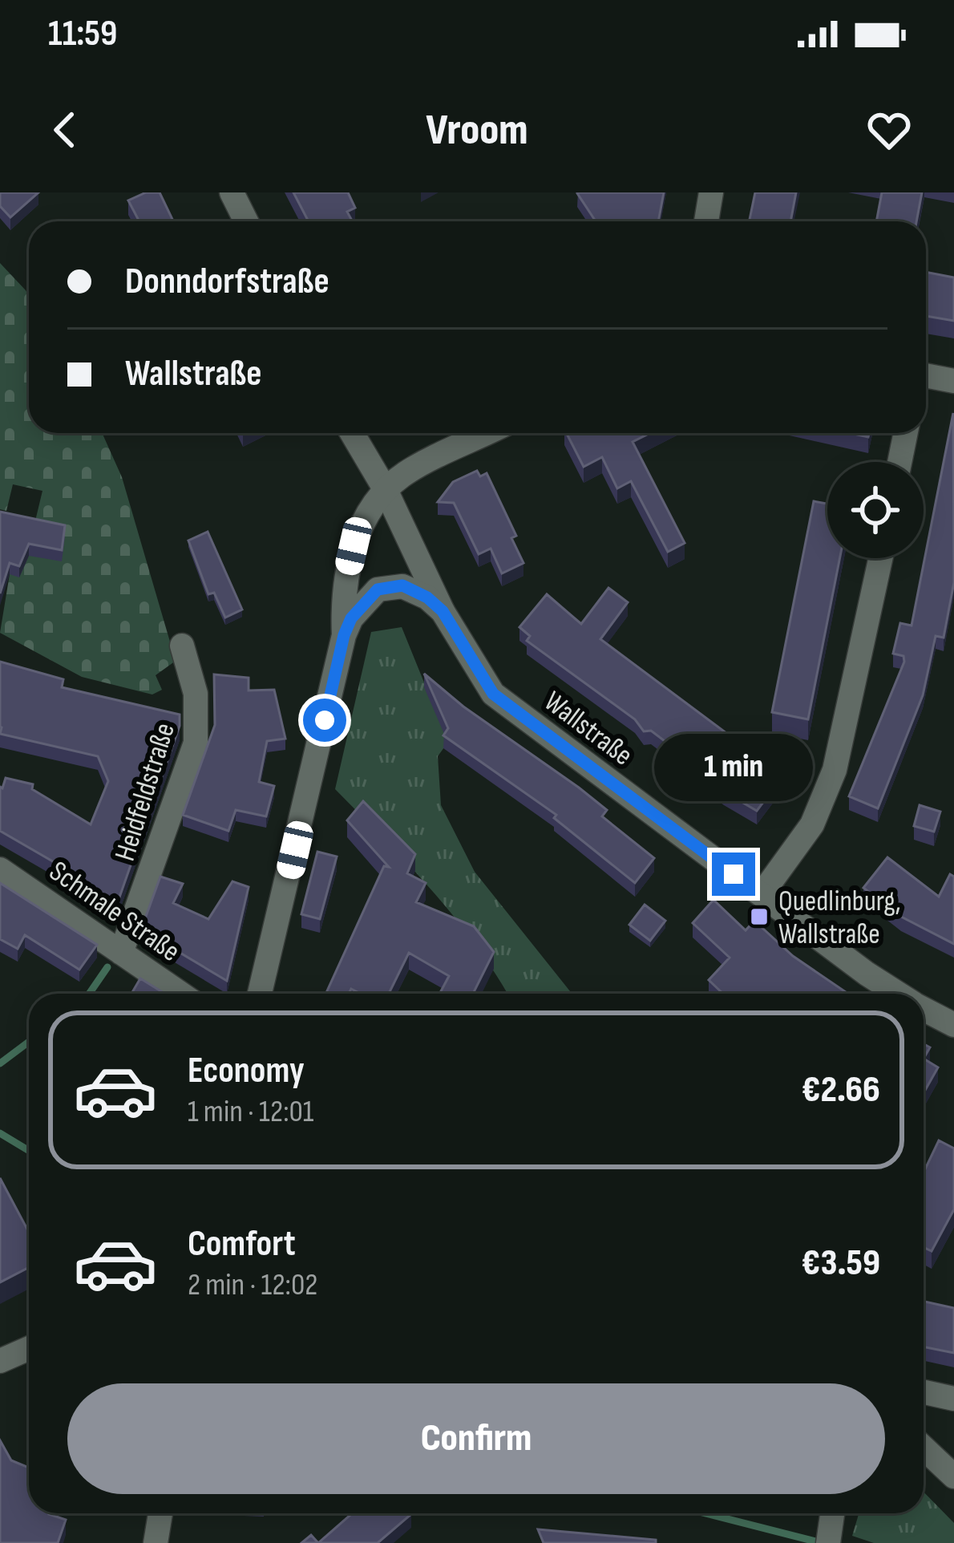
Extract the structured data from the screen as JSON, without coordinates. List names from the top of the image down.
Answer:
{
  "streets": {
    "main road": ["Wallstraße", "Heidfeldstraße", "Schmale Straße"]
  },
  "crossings": [
    ["Heidfeldstraße", "Schmale Straße"]
  ],
  "places": {
    "transit": ["Quedlinburg, Wallstraße"]
  },
  "page": {
    "status": "11:59",
    "header": "Vroom",
    "banner": ["Donndorfstraße", "Wallstraße"],
    "bubble": "1 min",
    "list": [
      {
        "name": "Economy",
        "note": "1 min · 12:01",
        "value": "€2.66"
      },
      {
        "name": "Comfort",
        "note": "2 min · 12:02",
        "value": "€3.59"
      }
    ],
    "buttons": "Confirm"
  }
}
